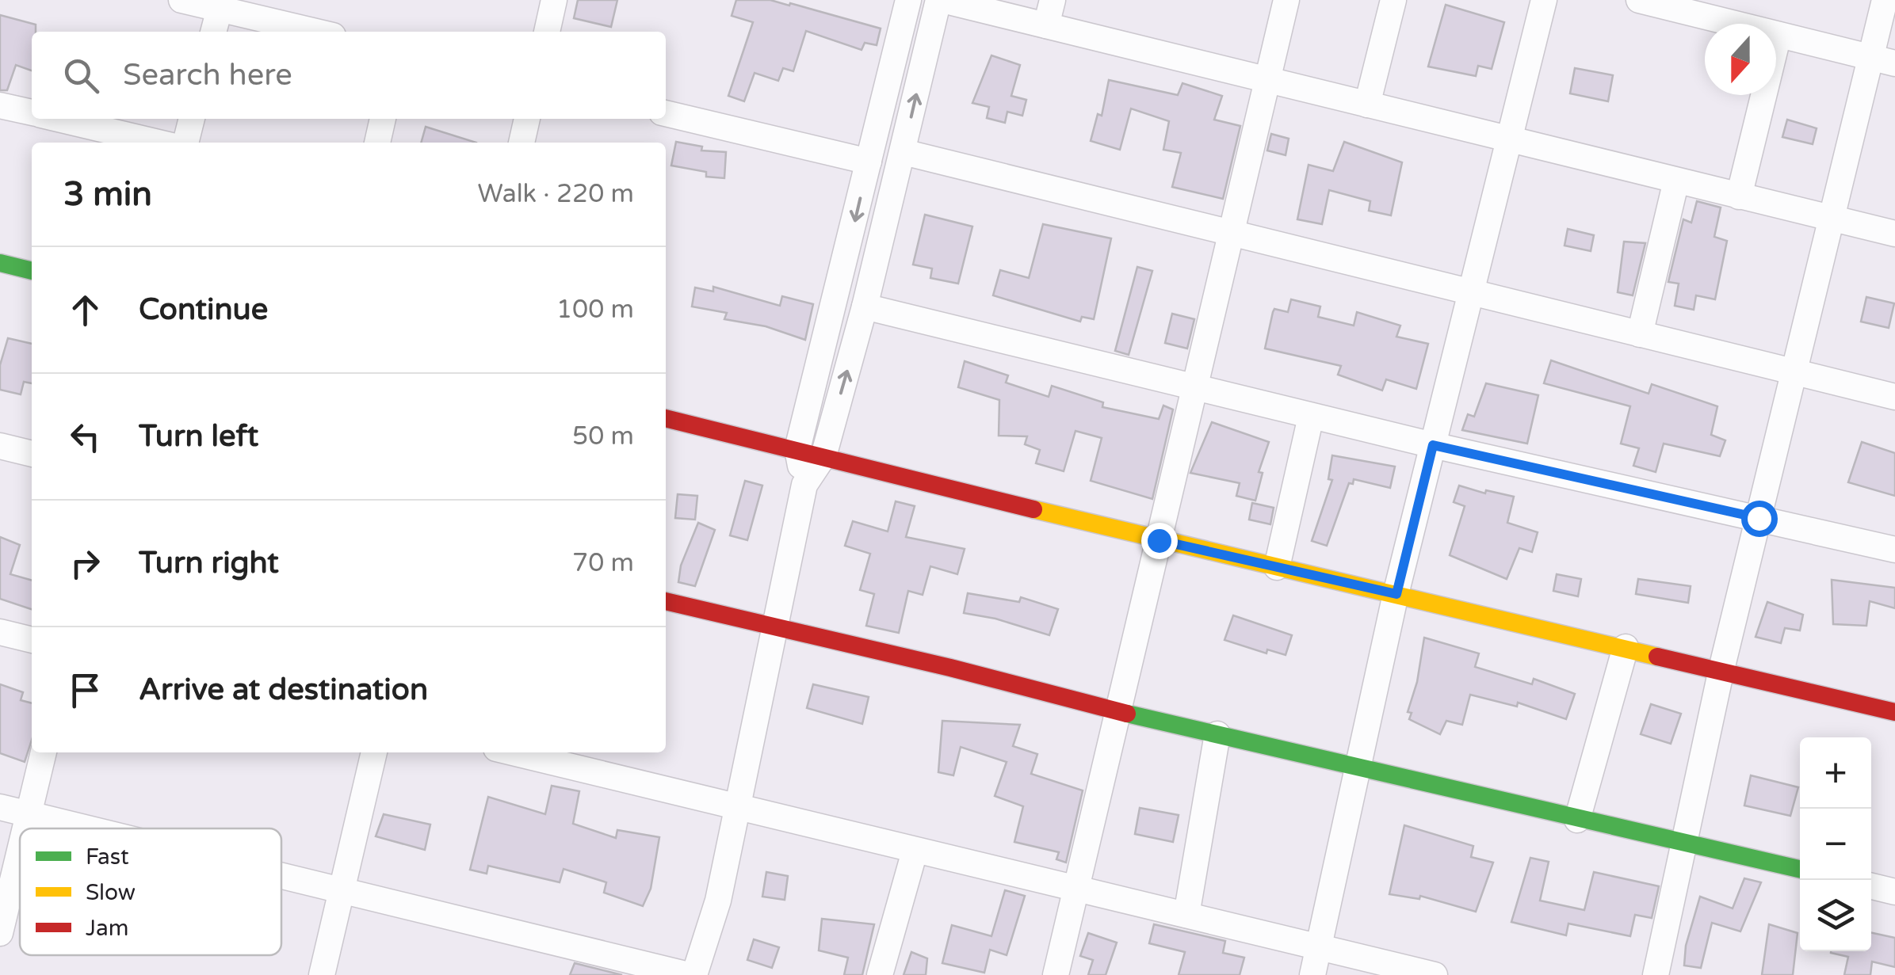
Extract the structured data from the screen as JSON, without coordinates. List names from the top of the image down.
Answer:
{
  "legend": ["Fast", "Slow", "Jam"],
  "north": "bottom",
  "page": {
    "search": "Search here",
    "heading": ["3 min", "Walk · 220 m"],
    "list": [
      ["Continue", "100 m"],
      ["Turn left", "50 m"],
      ["Turn right", "70 m"],
      "Arrive at destination"
    ],
    "map_buttons": ["+", "−"]
  }
}
